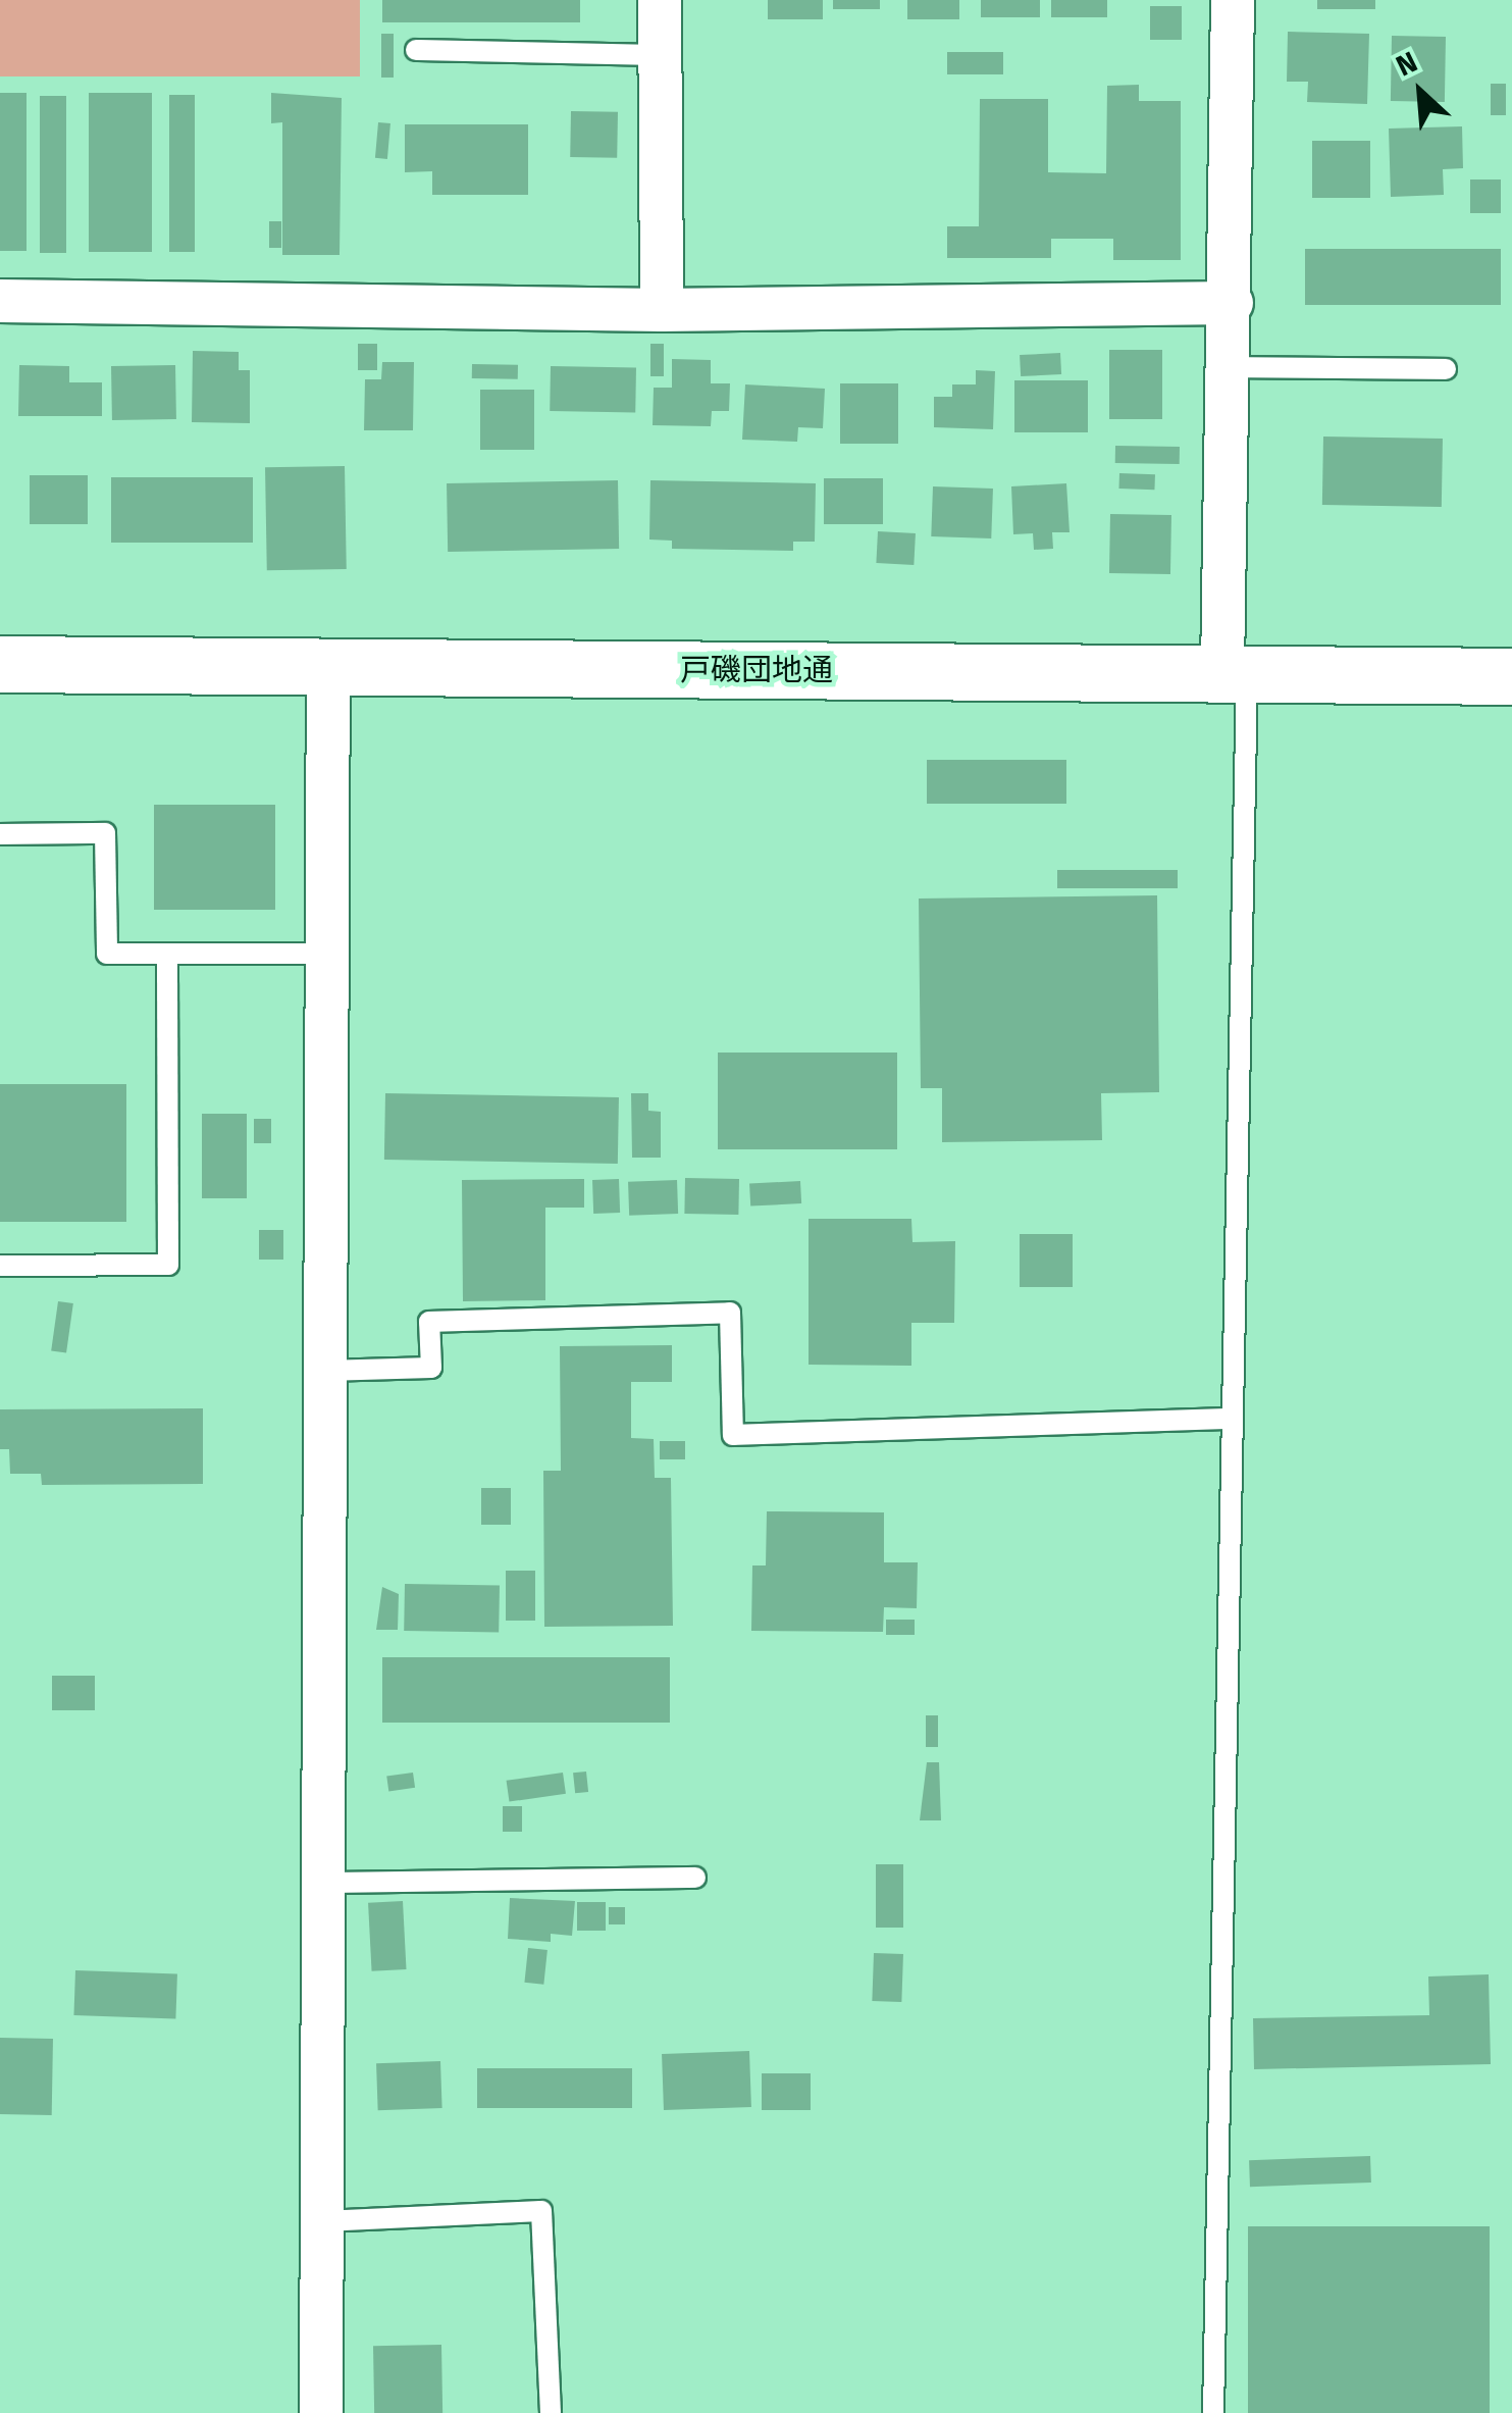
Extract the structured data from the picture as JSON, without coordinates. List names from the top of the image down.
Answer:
{
  "streets": {
    "street": ["戸磯団地通"]
  },
  "north": "top left"
}
